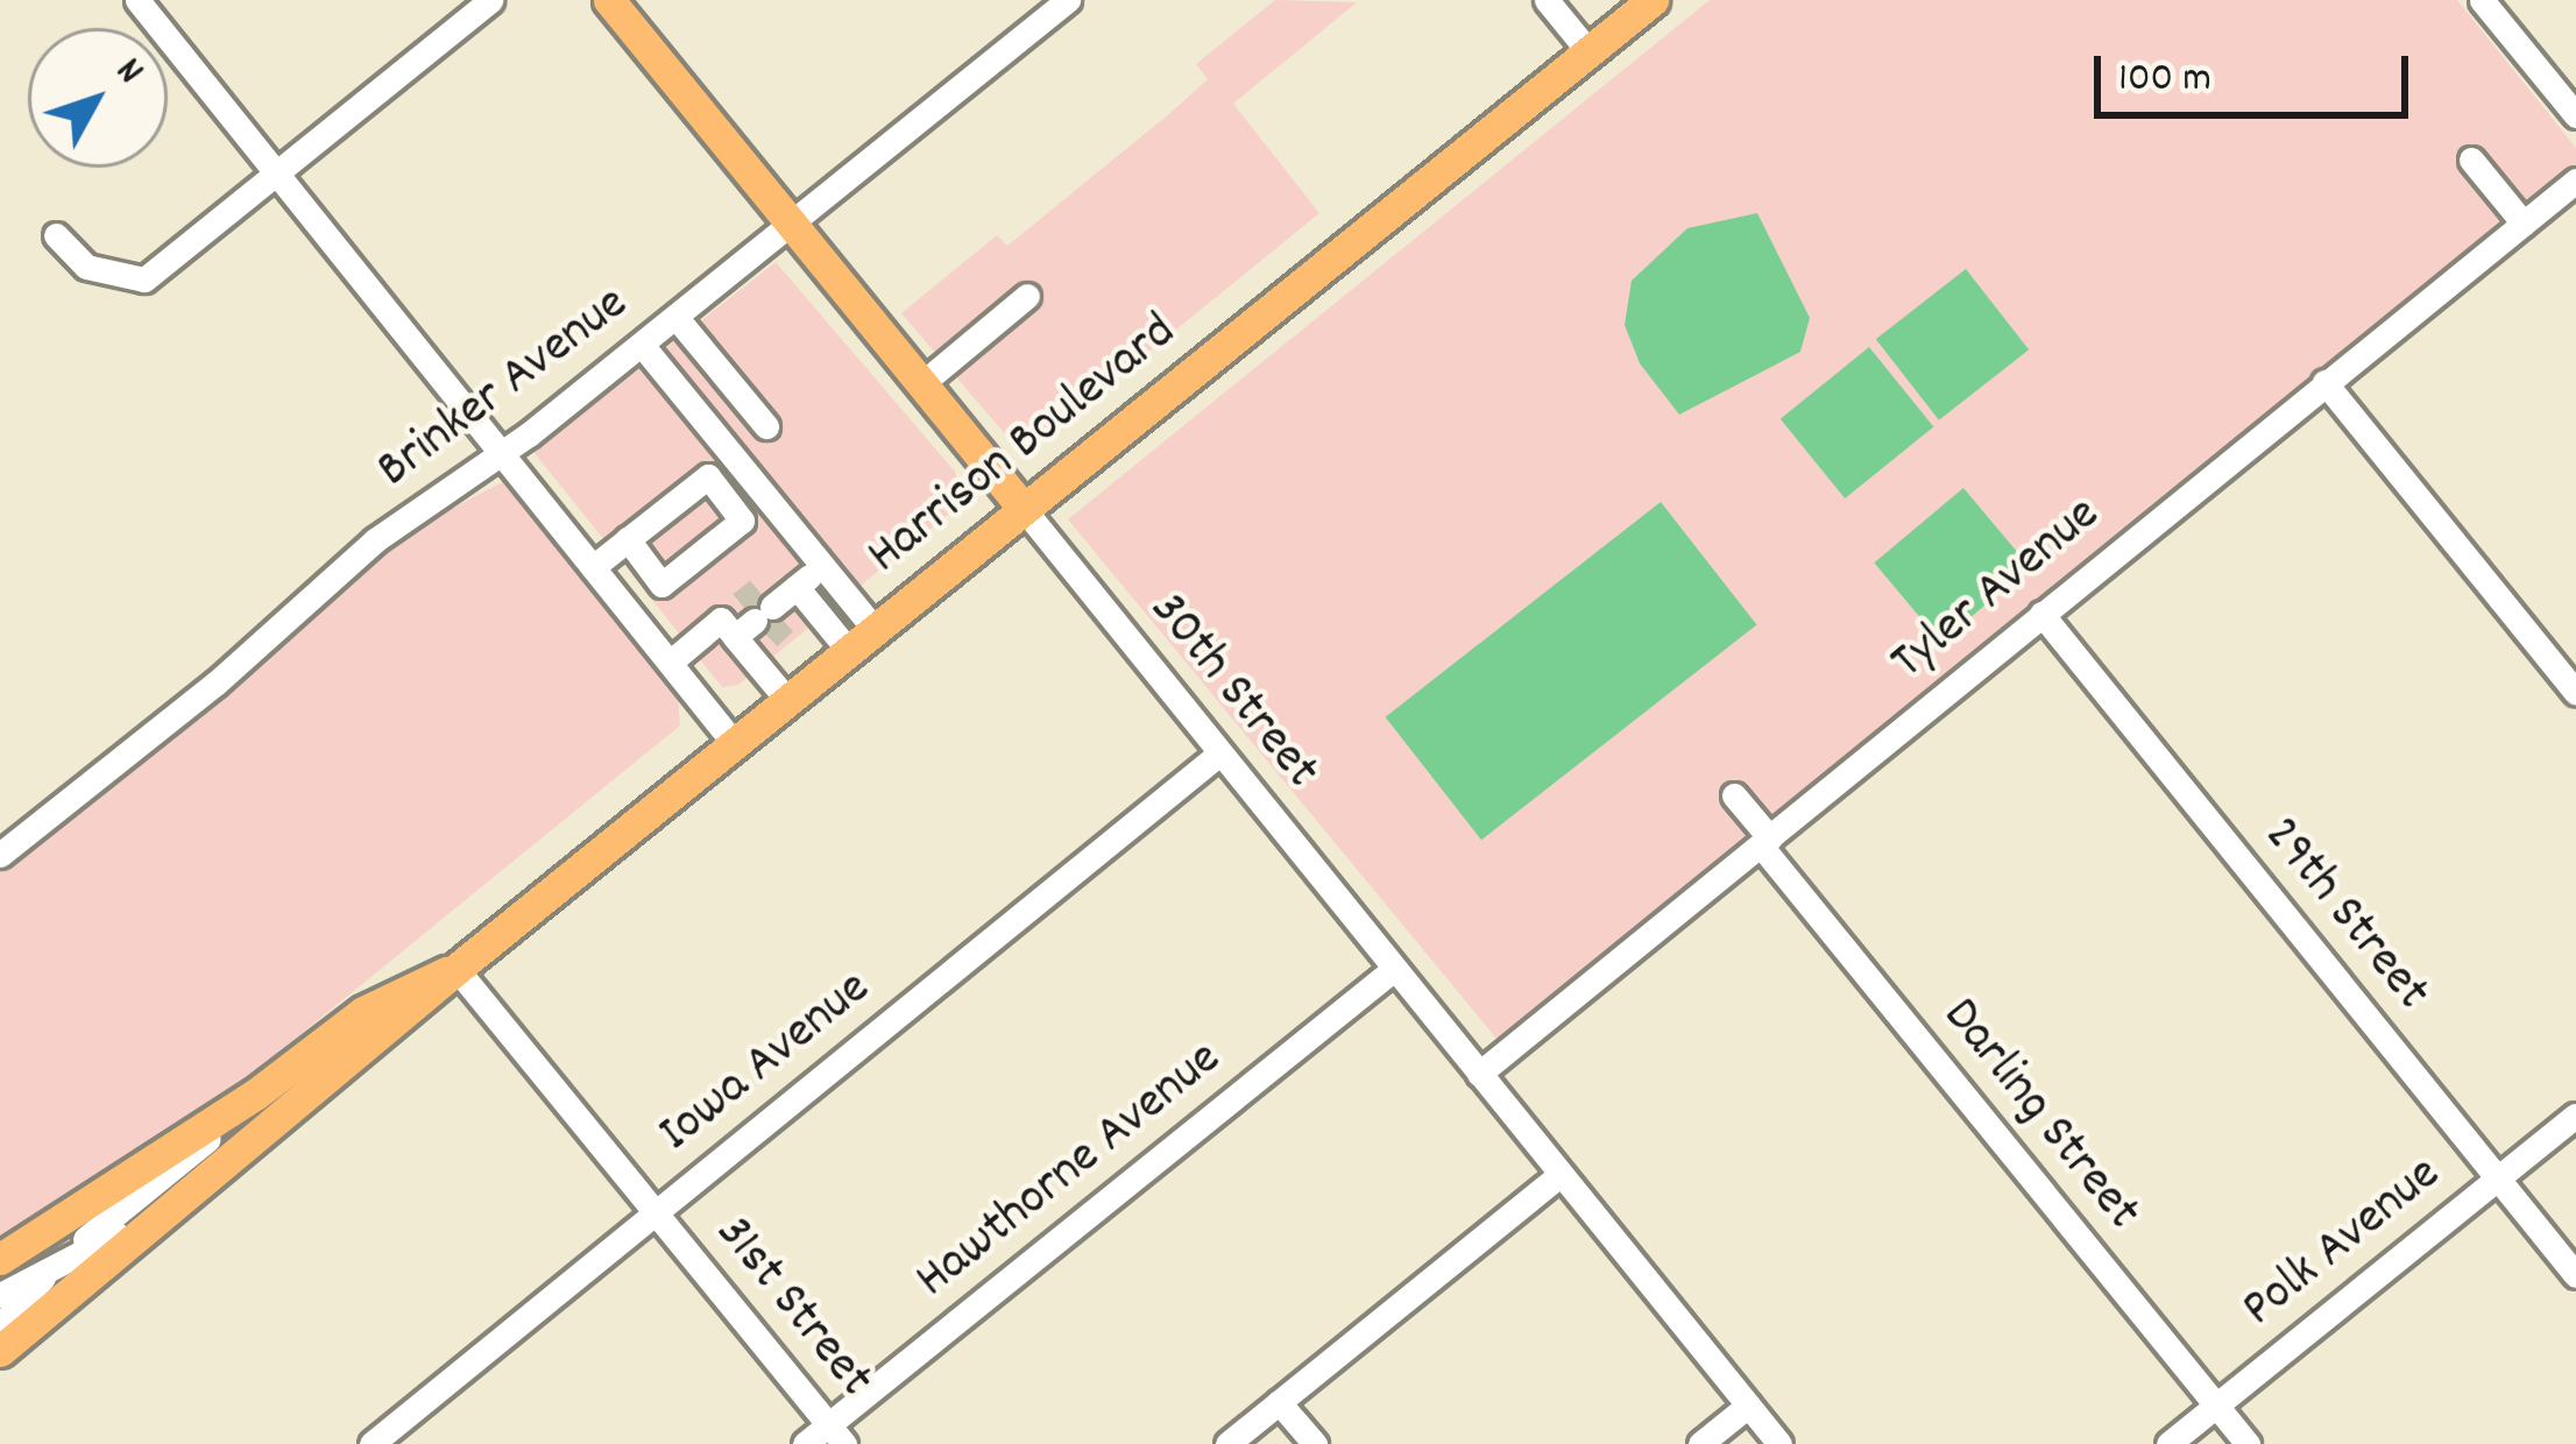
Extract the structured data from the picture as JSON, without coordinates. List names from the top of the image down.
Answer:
{
  "streets": {
    "main road": ["Harrison Boulevard", "30th Street"],
    "street": [
      "Brinker Avenue",
      "Tyler Avenue",
      "29th Street",
      "Iowa Avenue",
      "Darling Street",
      "Hawthorne Avenue",
      "Polk Avenue",
      "31st Street"
    ]
  },
  "crossings": [
    ["Brinker Avenue", "30th Street"],
    ["Harrison Boulevard", "30th Street"],
    ["Harrison Boulevard", "31st Street"],
    ["Tyler Avenue", "30th Street"],
    ["Tyler Avenue", "29th Street"],
    ["Tyler Avenue", "Darling Street"],
    ["30th Street", "Iowa Avenue"],
    ["30th Street", "Hawthorne Avenue"],
    ["29th Street", "Polk Avenue"],
    ["Iowa Avenue", "31st Street"],
    ["Darling Street", "Polk Avenue"],
    ["Hawthorne Avenue", "31st Street"]
  ],
  "scale_bar": "100 m",
  "north": "top right"
}
